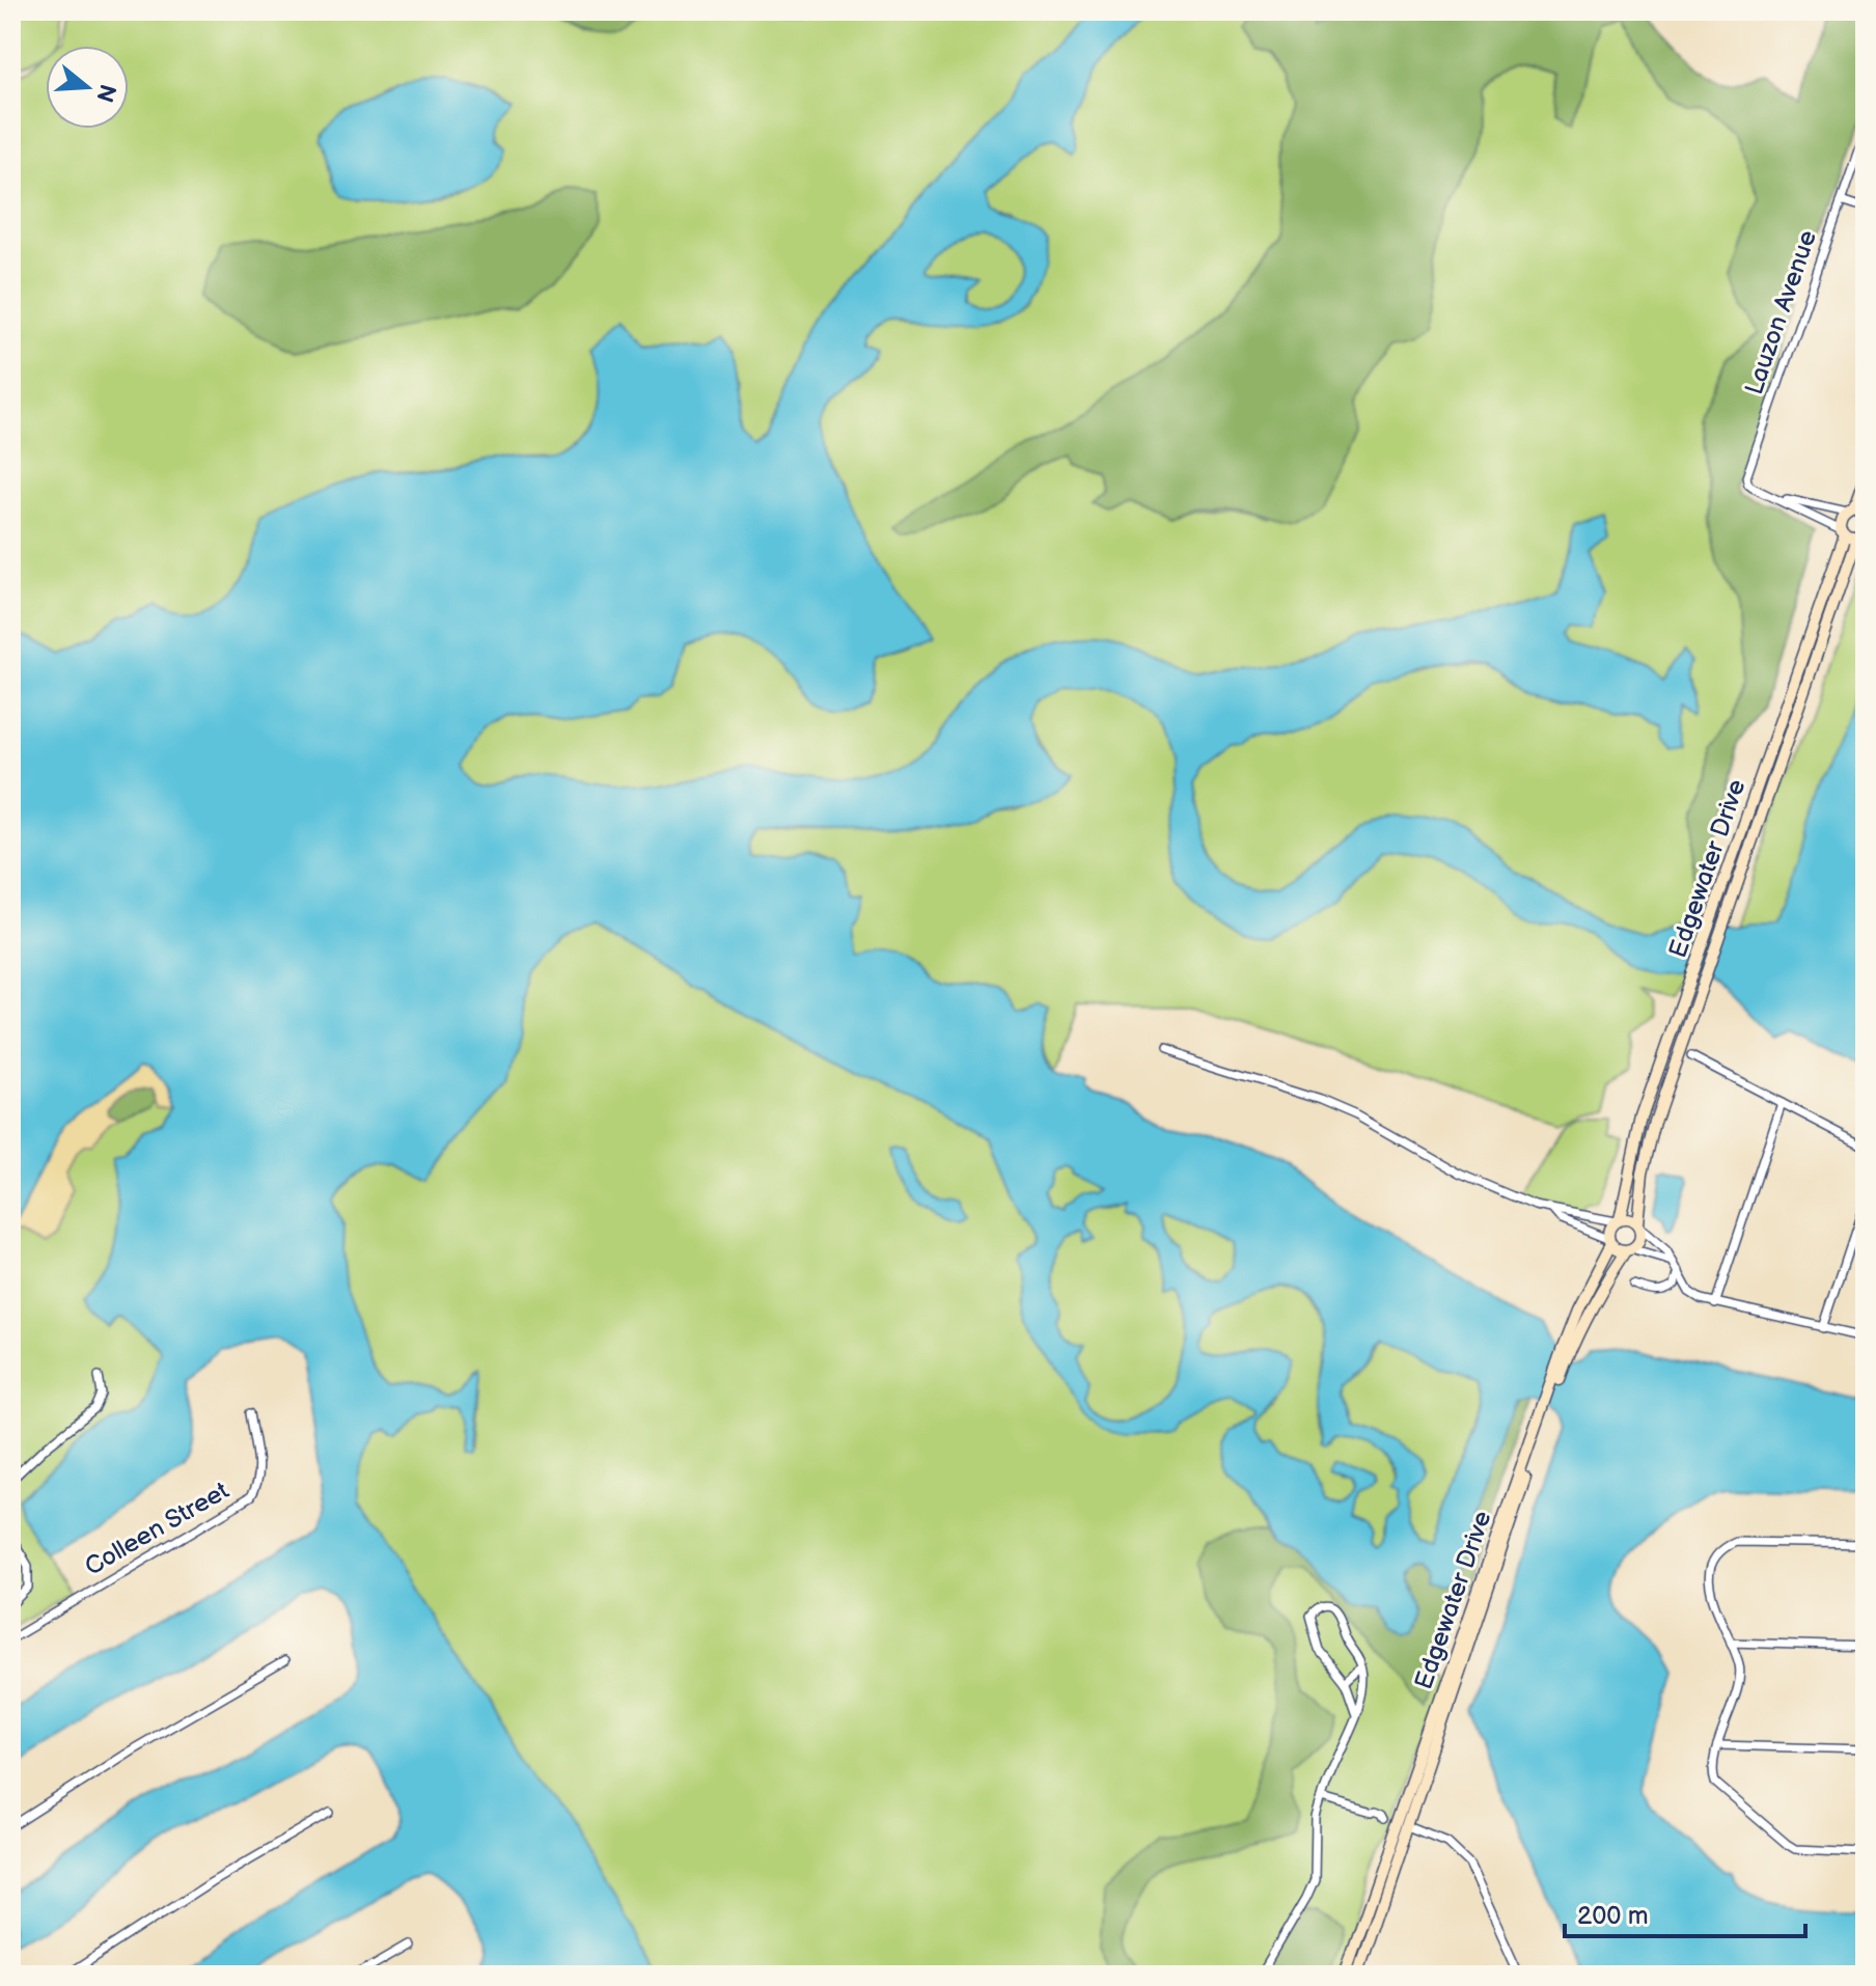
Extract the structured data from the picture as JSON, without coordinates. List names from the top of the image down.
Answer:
{
  "streets": {
    "street": ["Lauzon Avenue", "Edgewater Drive", "Colleen Street"]
  },
  "crossings": [
    ["Lauzon Avenue", "Edgewater Drive"]
  ],
  "scale_bar": "200 m",
  "north": "right"
}
